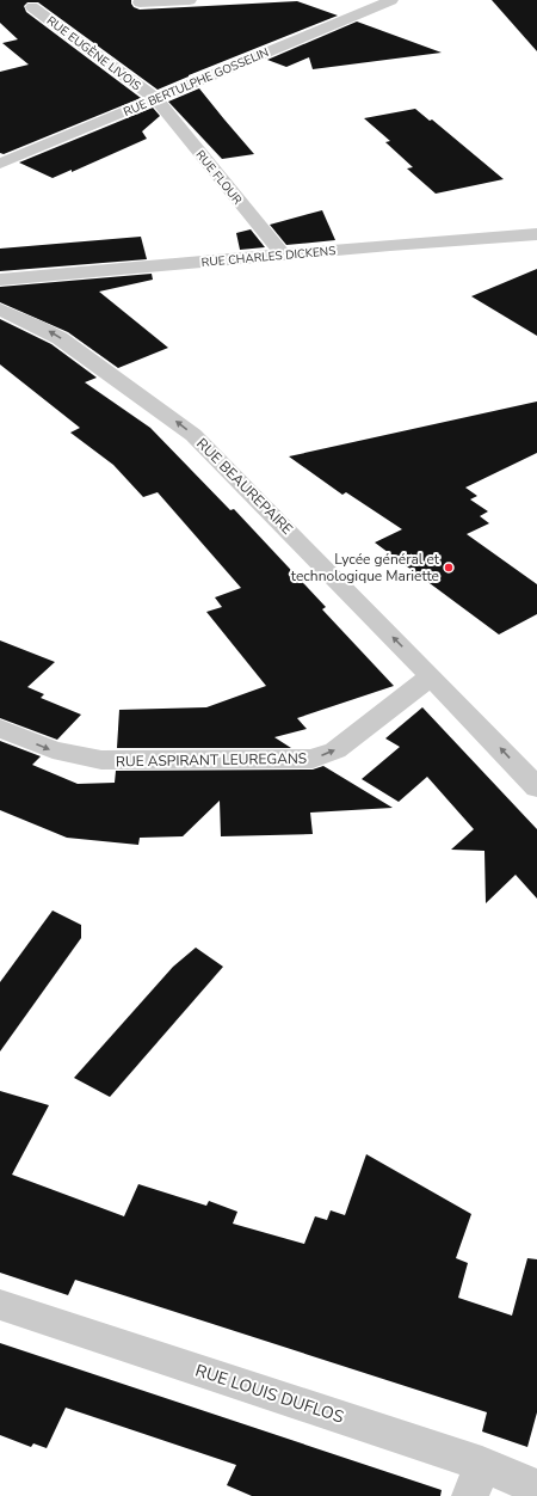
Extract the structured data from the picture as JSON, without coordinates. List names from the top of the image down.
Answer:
{
  "streets": {
    "street": [
      "RUE EUGÈNE LIVOIS",
      "RUE BERTULPHE GOSSELIN",
      "RUE FLOUR",
      "RUE CHARLES DICKENS",
      "RUE BEAUREPAIRE",
      "RUE ASPIRANT LEUREGANS",
      "RUE LOUIS DUFLOS"
    ]
  },
  "crossings": [
    ["RUE EUGÈNE LIVOIS", "RUE BERTULPHE GOSSELIN"],
    ["RUE EUGÈNE LIVOIS", "RUE FLOUR"],
    ["RUE BERTULPHE GOSSELIN", "RUE FLOUR"],
    ["RUE FLOUR", "RUE CHARLES DICKENS"],
    ["RUE BEAUREPAIRE", "RUE ASPIRANT LEUREGANS"]
  ],
  "one_way": ["RUE BEAUREPAIRE", "RUE ASPIRANT LEUREGANS"],
  "places": ["Lycée général et technologique Mariette"]
}
